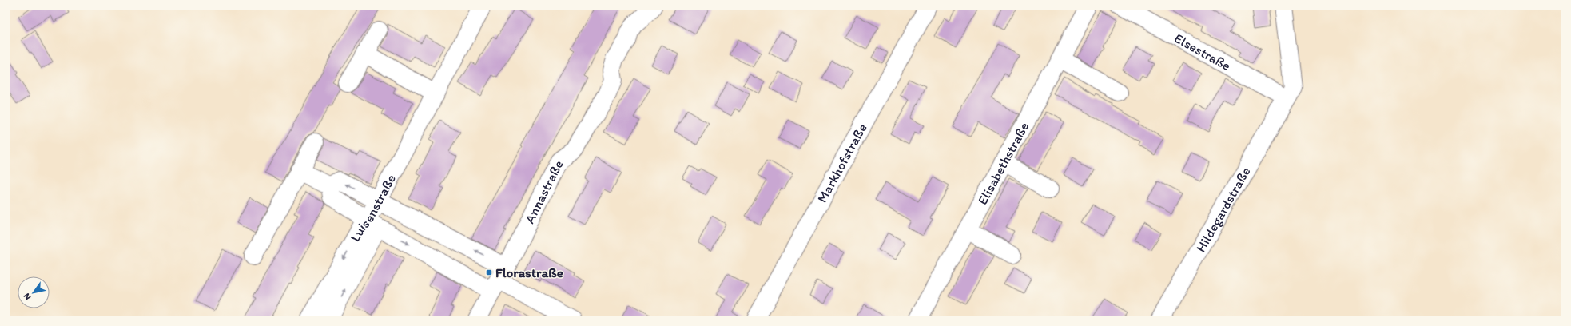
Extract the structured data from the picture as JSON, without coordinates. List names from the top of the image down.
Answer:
{
  "streets": {
    "street": [
      "Elsestraße",
      "Markhofstraße",
      "Elisabethstraße",
      "Annastraße",
      "Luisenstraße",
      "Hildegardstraße"
    ]
  },
  "crossings": [
    ["Elsestraße", "Hildegardstraße"]
  ],
  "places": {
    "transit": ["Florastraße"]
  },
  "north": "bottom left"
}
